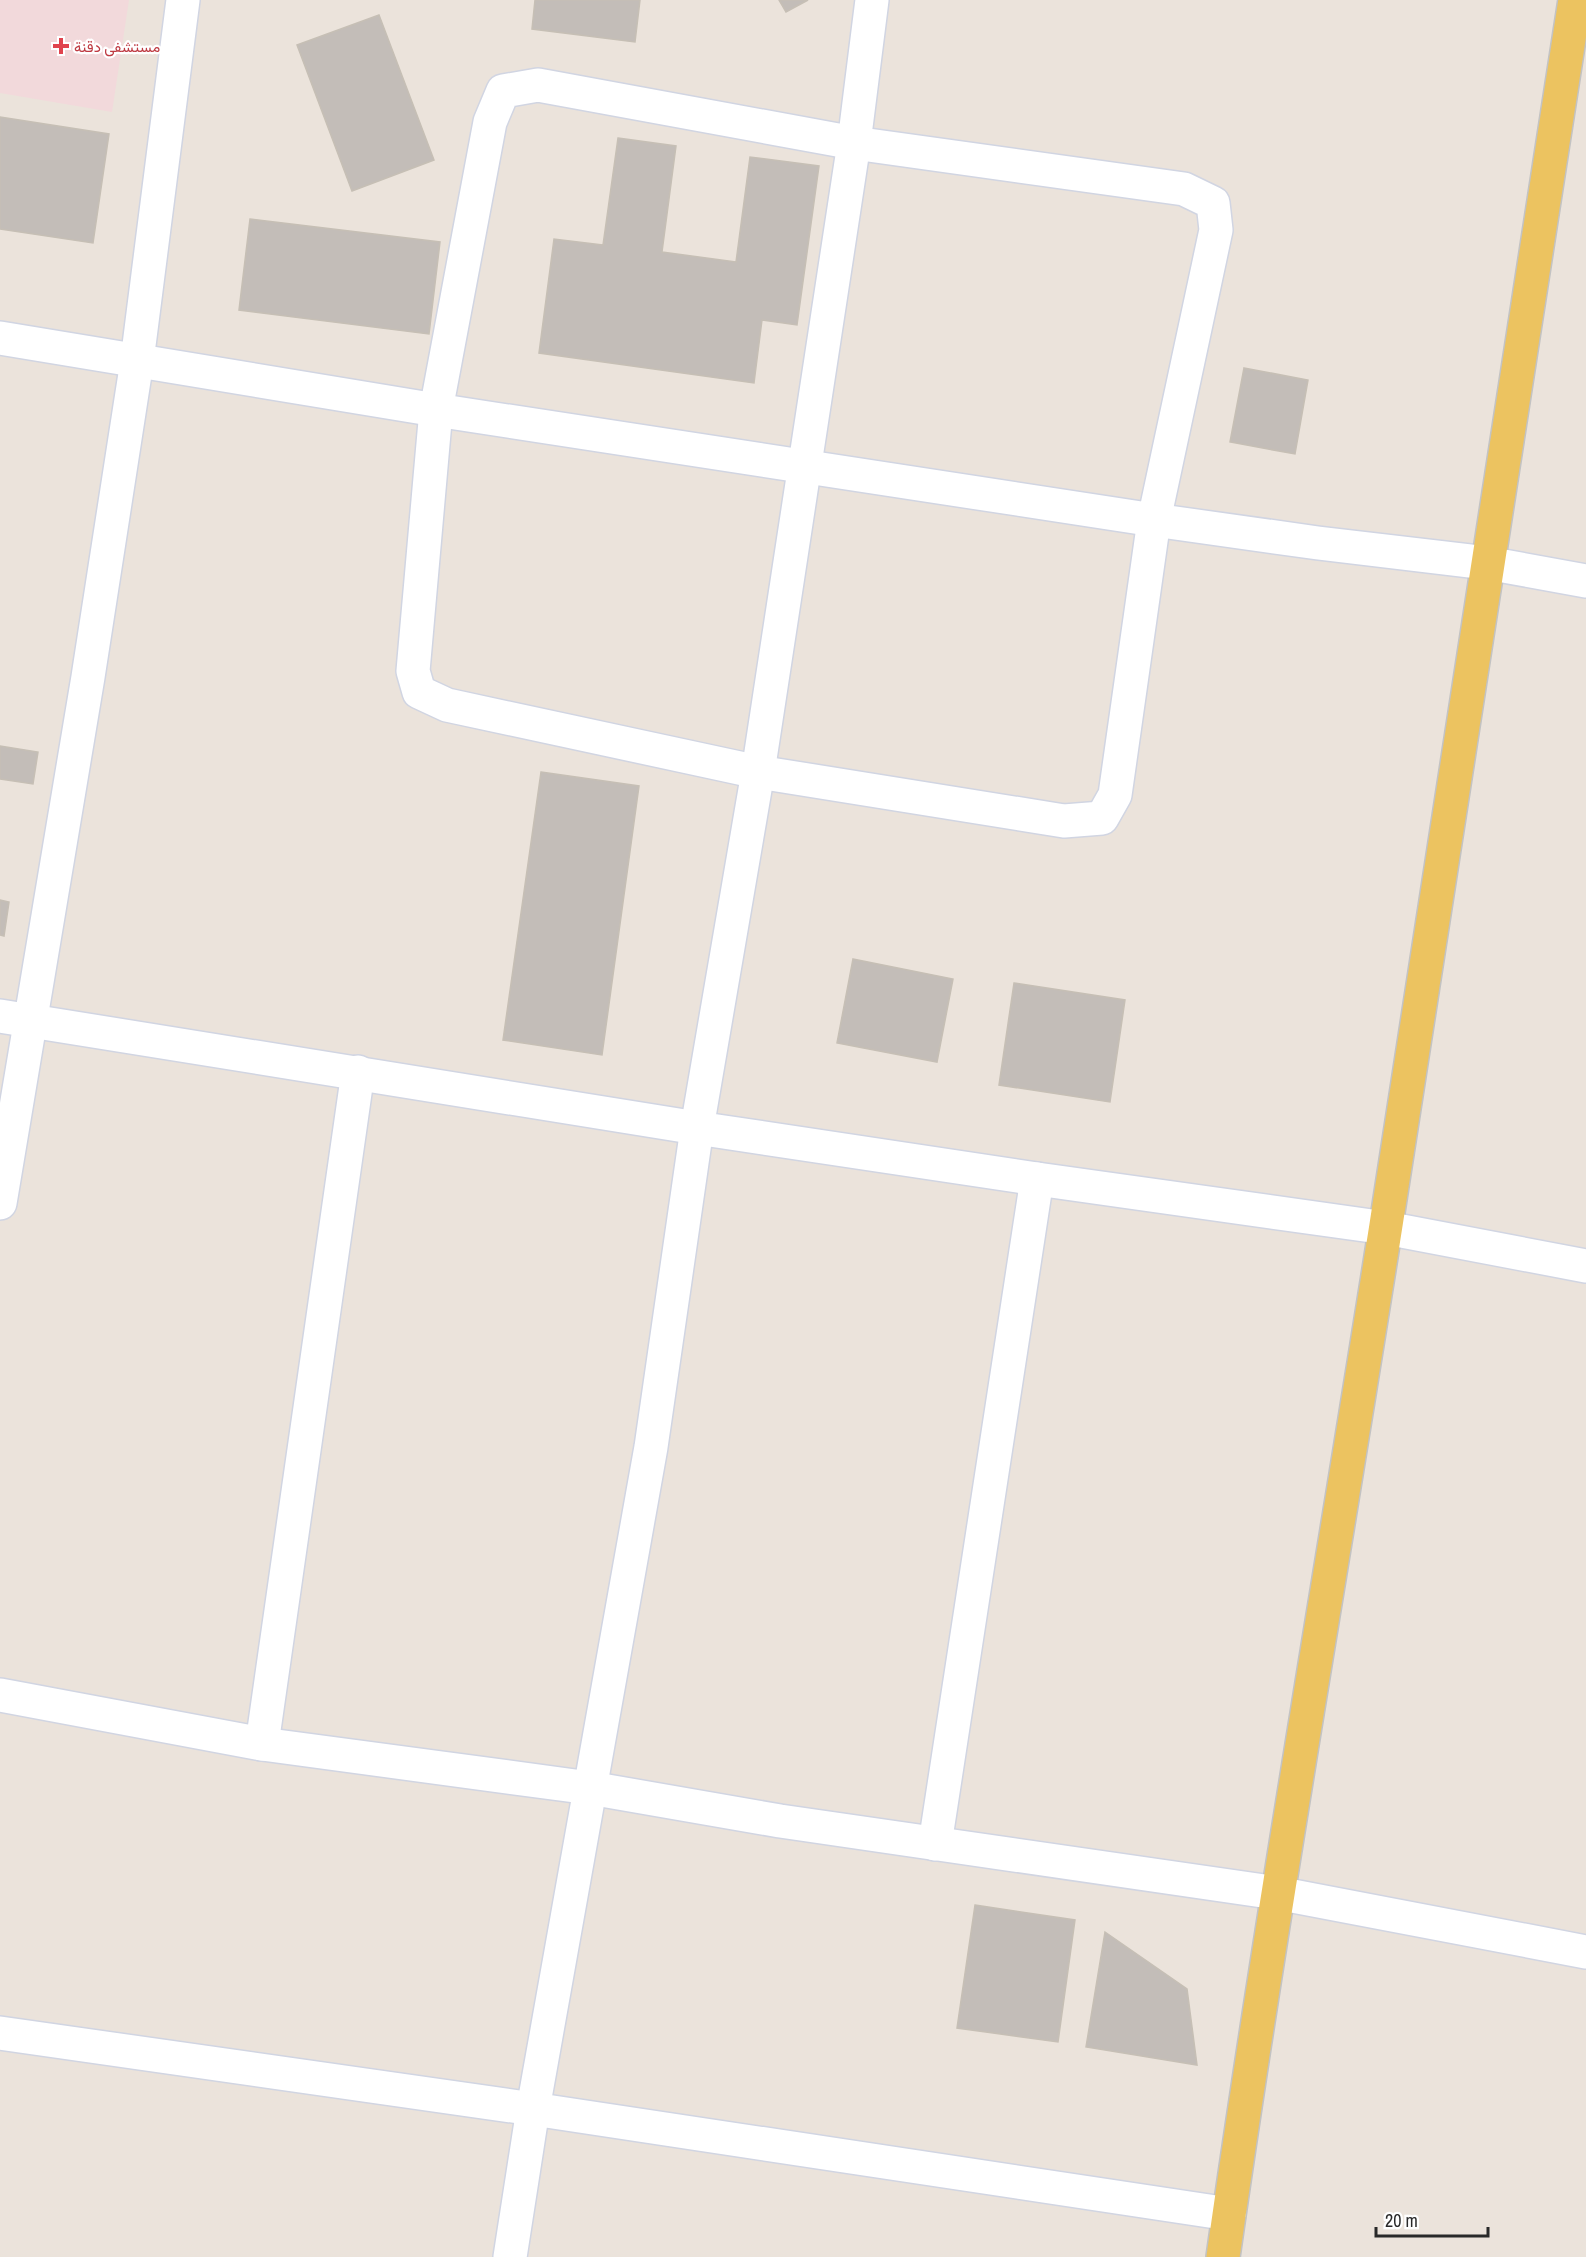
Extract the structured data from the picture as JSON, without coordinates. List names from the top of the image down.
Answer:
{
  "places": {
    "health": ["مستشفى دقنة"]
  },
  "scale_bar": "20 m"
}
